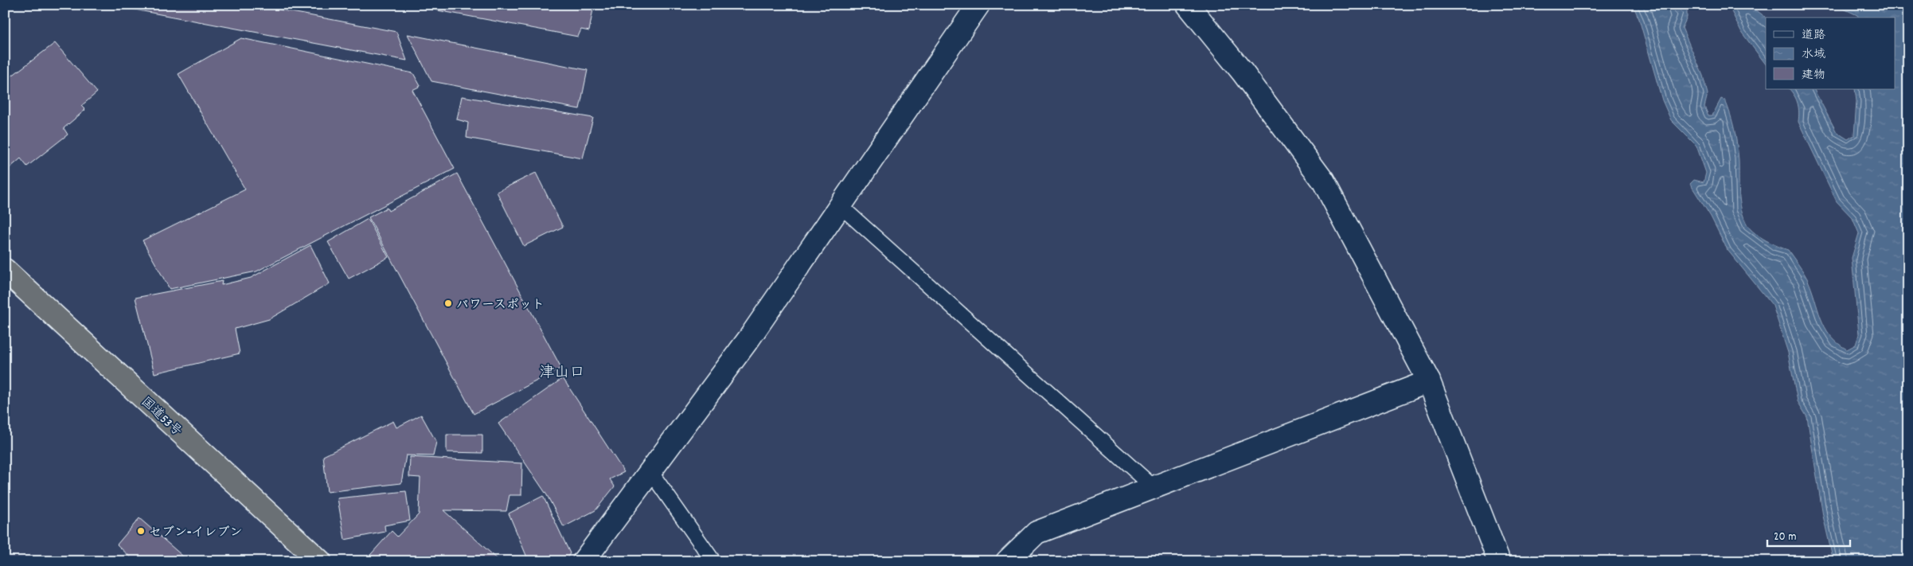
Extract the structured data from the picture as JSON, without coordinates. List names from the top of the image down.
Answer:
{
  "streets": {
    "highway": ["国道53号"]
  },
  "districts": ["津山口"],
  "places": ["パワースポット", "セブン-イレブン"],
  "legend": ["道路", "水域", "建物"],
  "scale_bar": "20 m"
}
